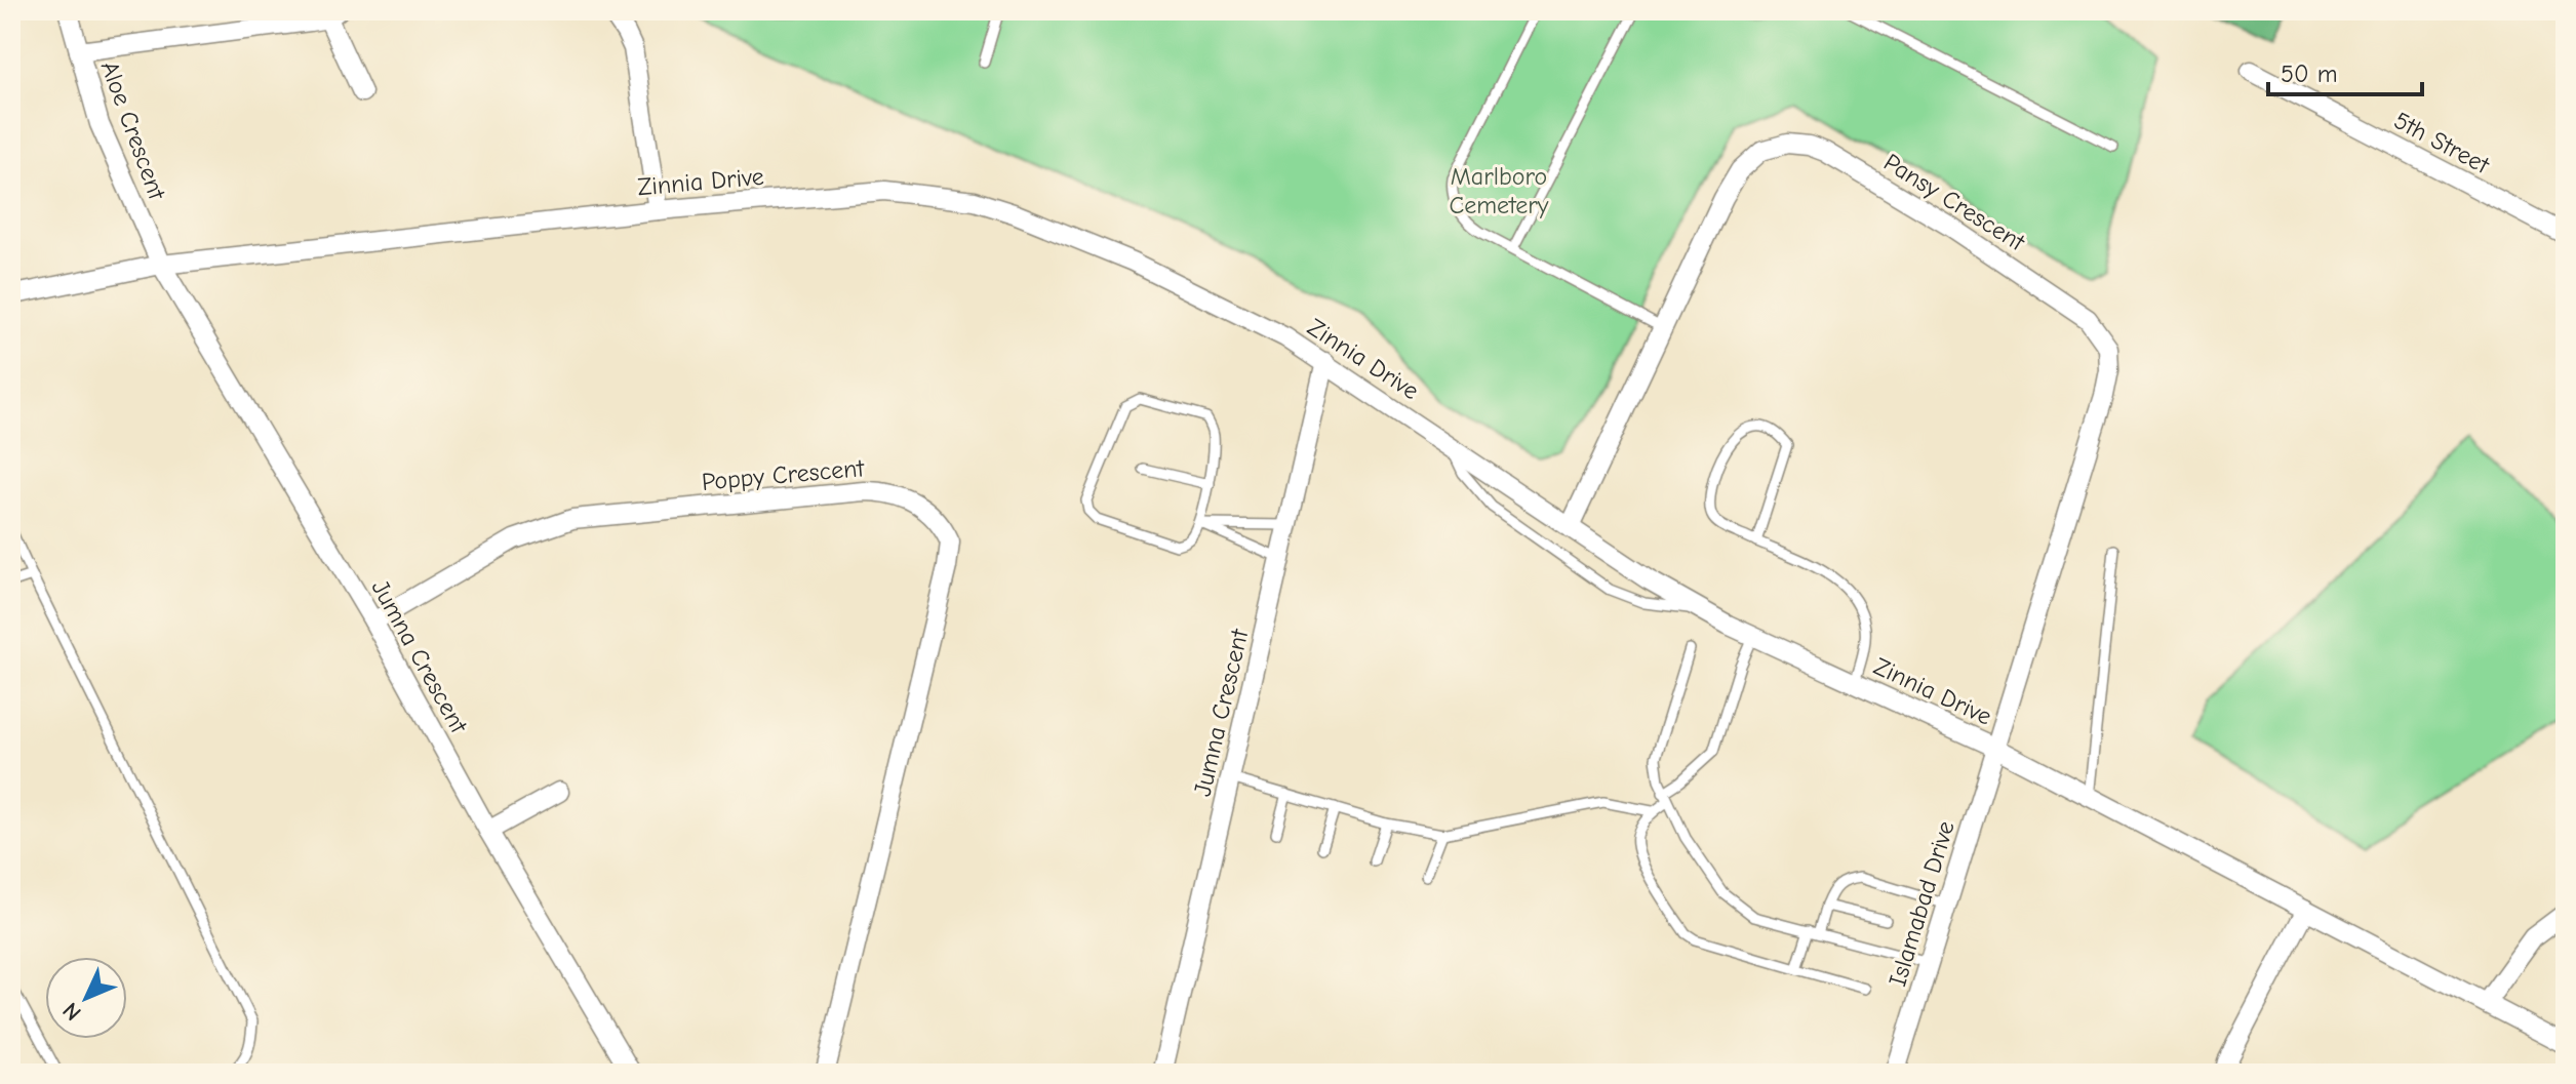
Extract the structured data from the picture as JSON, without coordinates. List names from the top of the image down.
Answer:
{
  "streets": {
    "street": [
      "Aloe Crescent",
      "5th Street",
      "Zinnia Drive",
      "Pansy Crescent",
      "Poppy Crescent",
      "Jumna Crescent",
      "Islamabad Drive"
    ]
  },
  "crossings": [
    ["Aloe Crescent", "Zinnia Drive"],
    ["Aloe Crescent", "Jumna Crescent"],
    ["Zinnia Drive", "Pansy Crescent"],
    ["Zinnia Drive", "Jumna Crescent"],
    ["Zinnia Drive", "Islamabad Drive"],
    ["Pansy Crescent", "Islamabad Drive"],
    ["Poppy Crescent", "Jumna Crescent"]
  ],
  "parks": ["Marlboro Cemetery"],
  "scale_bar": "50 m",
  "north": "bottom left"
}
